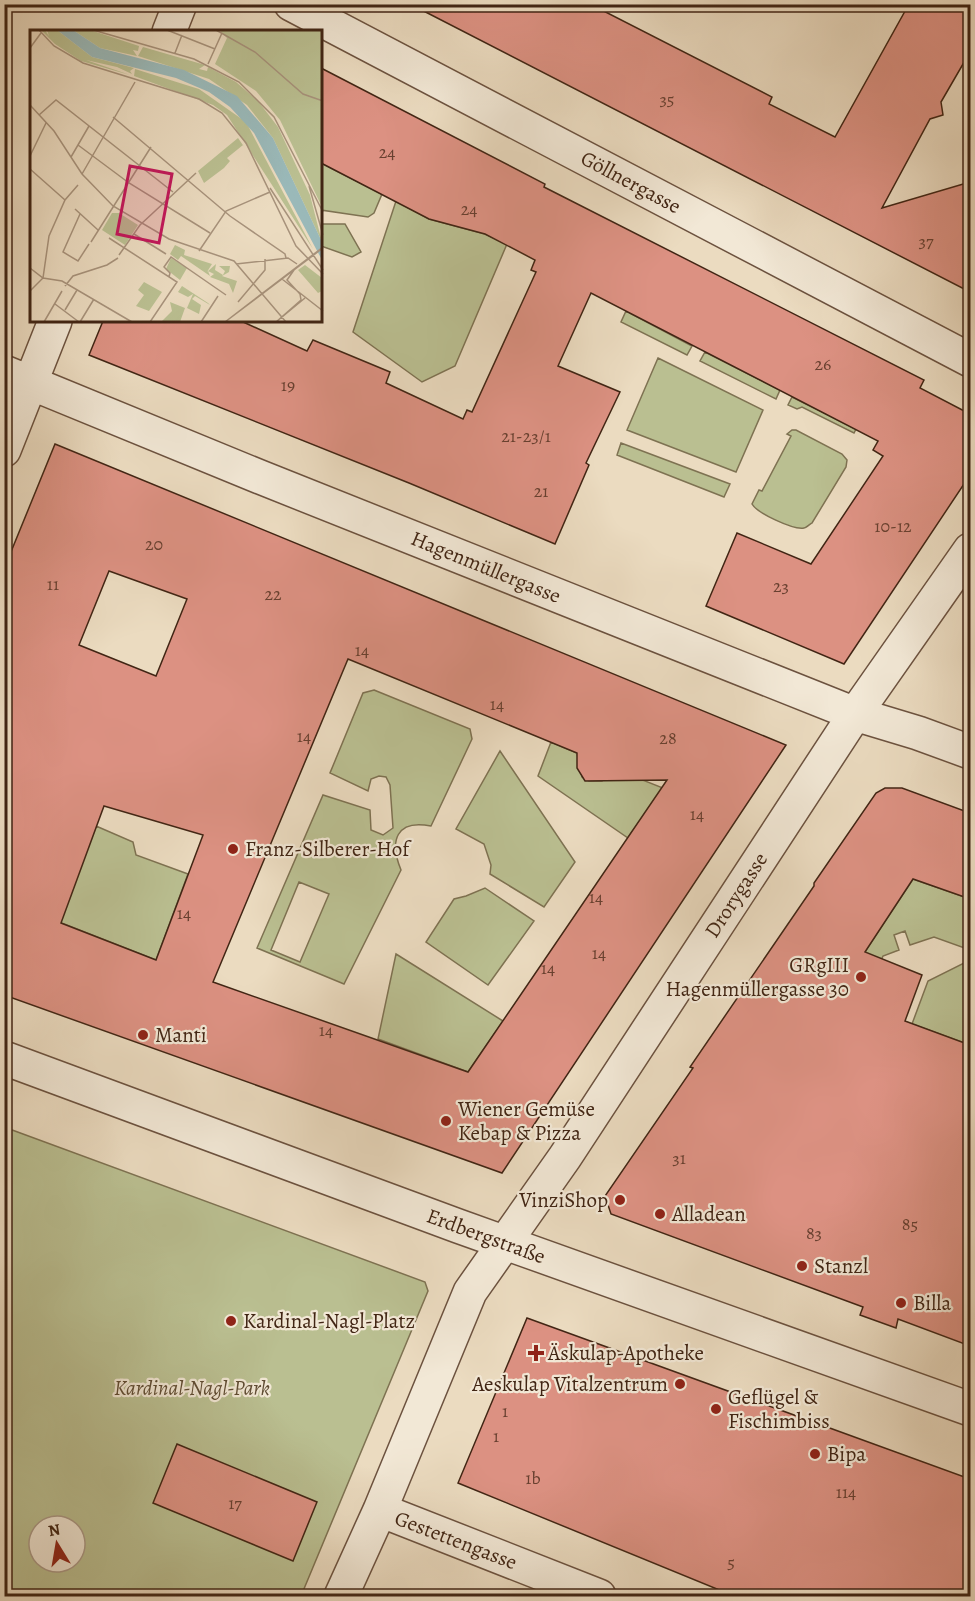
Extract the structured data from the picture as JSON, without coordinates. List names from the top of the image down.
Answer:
{
  "streets": {
    "street": [
      "Göllnergasse",
      "Hagenmüllergasse",
      "Drorygasse",
      "Erdbergstraße",
      "Gestettengasse"
    ]
  },
  "crossings": [
    ["Hagenmüllergasse", "Drorygasse"],
    ["Drorygasse", "Erdbergstraße"]
  ],
  "parks": ["Kardinal-Nagl-Park"],
  "places": {
    "other": [
      "Franz-Silberer-Hof",
      "GRgIII Hagenmüllergasse 30",
      "Manti",
      "Wiener Gemüse Kebap & Pizza",
      "VinziShop",
      "Alladean",
      "Stanzl",
      "Billa",
      "Kardinal-Nagl-Platz",
      "Aeskulap Vitalzentrum",
      "Geflügel & Fischimbiss",
      "Bipa"
    ],
    "health": ["Äskulap-Apotheke"]
  },
  "house_numbers": [
    "35",
    "24",
    "24",
    "37",
    "26",
    "19",
    "21-23/1",
    "21",
    "10-12",
    "20",
    "11",
    "23",
    "22",
    "14",
    "14",
    "14",
    "28",
    "14",
    "14",
    "14",
    "14",
    "14",
    "14",
    "31",
    "85",
    "83",
    "1",
    "1",
    "1b",
    "114",
    "17",
    "5"
  ],
  "north": "top"
}
